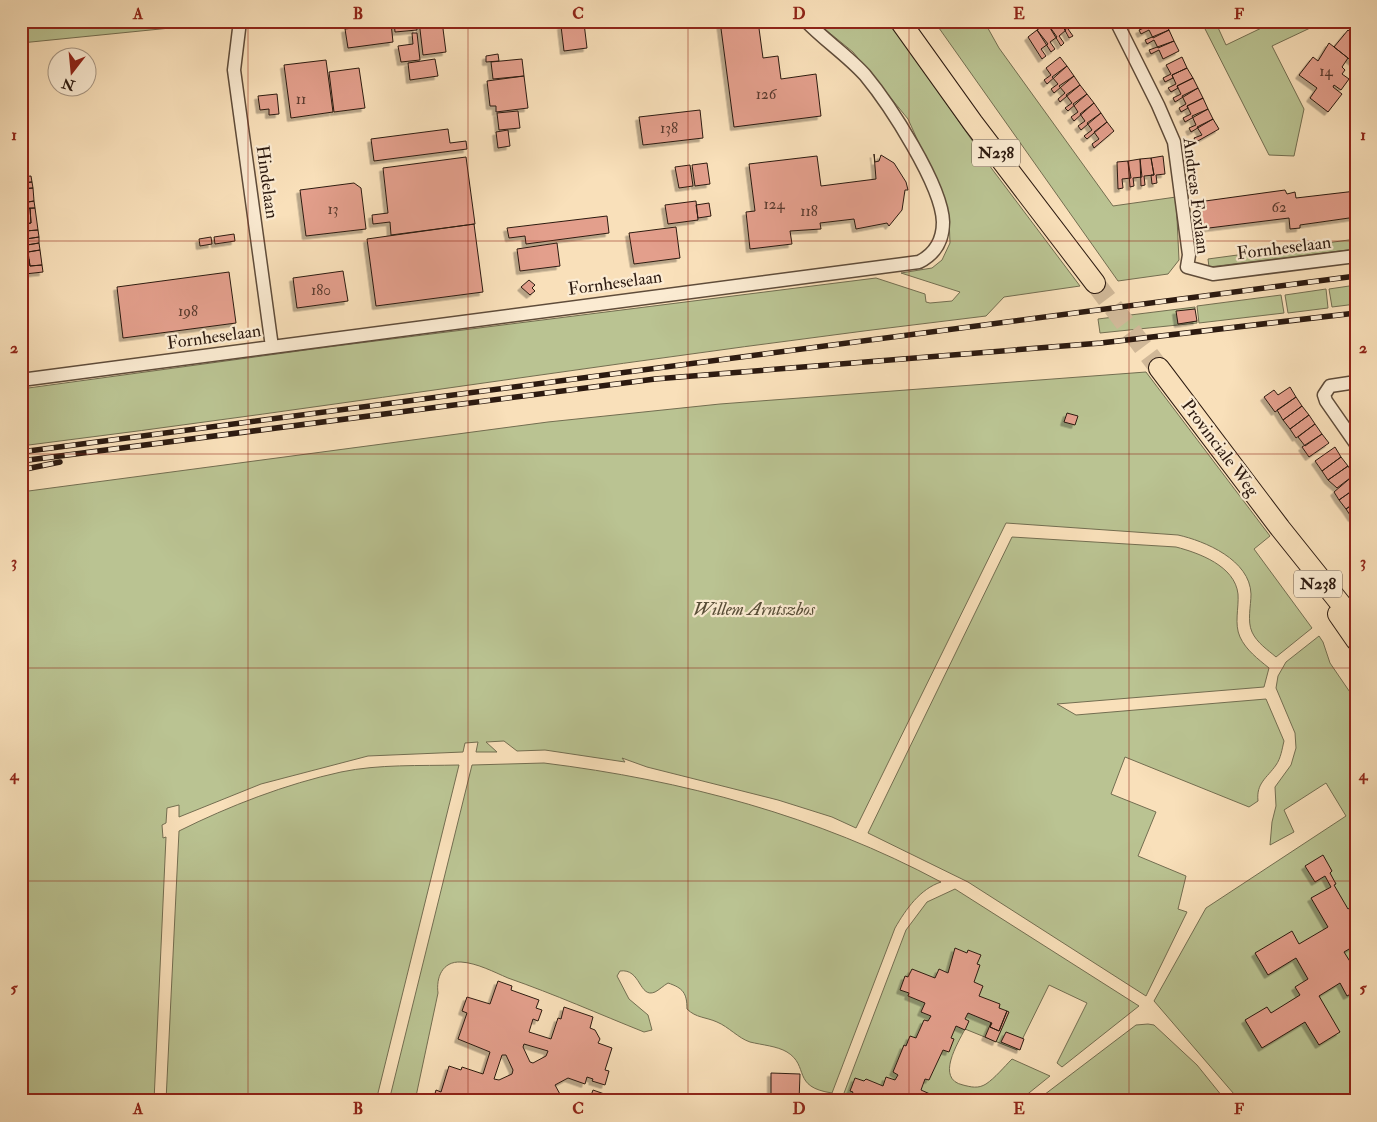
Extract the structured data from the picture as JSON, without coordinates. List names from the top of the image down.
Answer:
{
  "streets": {
    "main road": ["N238", "Provinciale Weg"],
    "street": ["Hindelaan", "Andreas Foxlaan", "Fornheselaan"]
  },
  "crossings": [
    ["Hindelaan", "Fornheselaan"],
    ["Andreas Foxlaan", "Fornheselaan"]
  ],
  "parks": ["Willem Arntszbos"],
  "house_numbers": [
    "14",
    "126",
    "11",
    "138",
    "124",
    "62",
    "13",
    "118",
    "180",
    "198"
  ],
  "north": "bottom",
  "grid": {
    "columns": [
      "A",
      "B",
      "C",
      "D",
      "E",
      "F"
    ],
    "rows": [
      "1",
      "2",
      "3",
      "4",
      "5"
    ]
  }
}
